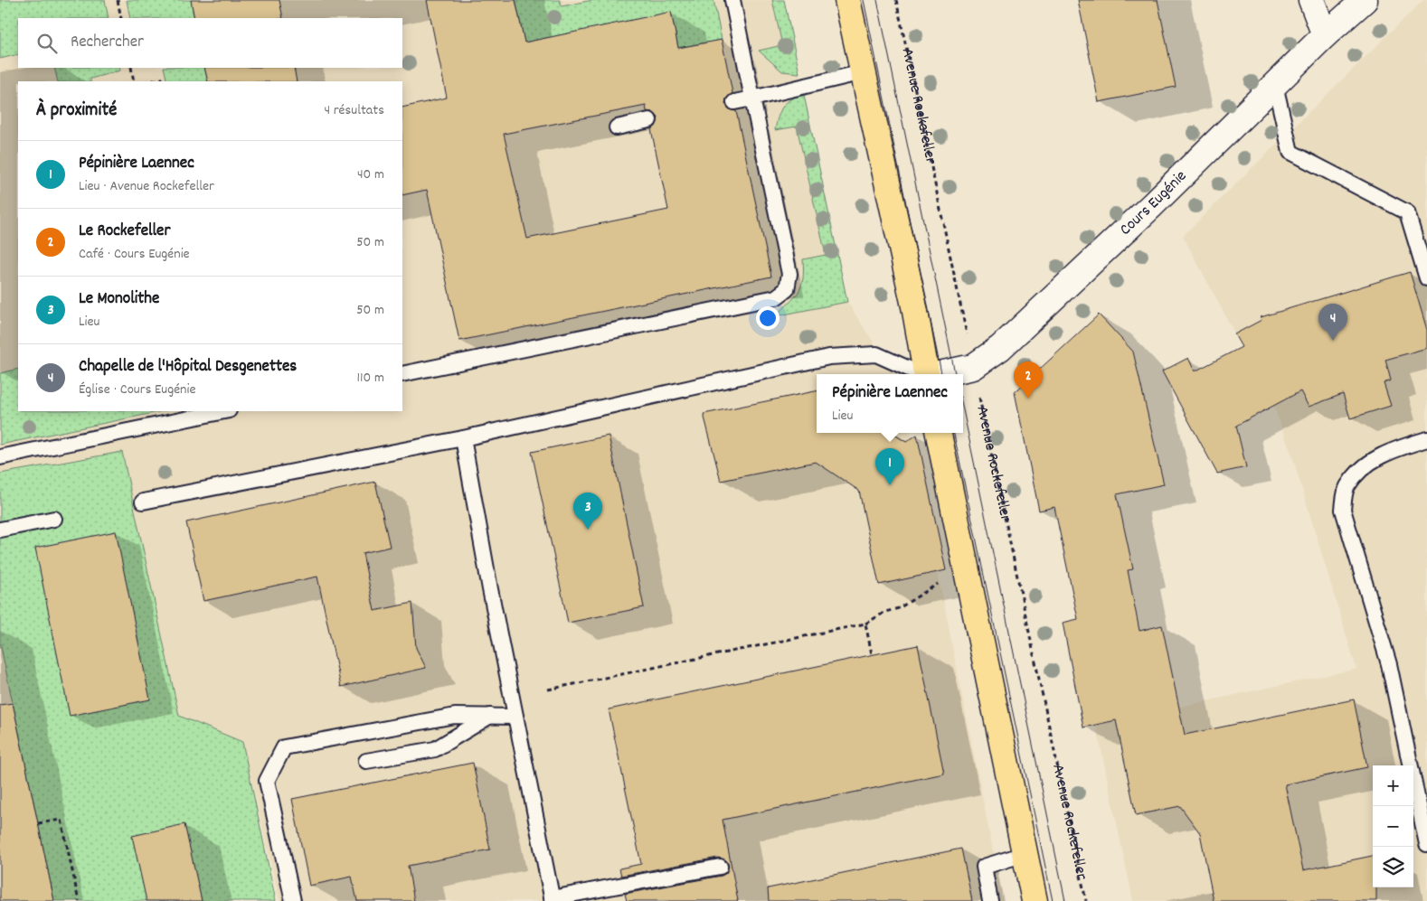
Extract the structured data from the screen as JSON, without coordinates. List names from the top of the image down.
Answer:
{
  "streets": {
    "street": ["Cours Eugénie"],
    "path": ["Avenue Rockefeller"]
  },
  "crossings": [
    ["Avenue Rockefeller", "Cours Eugénie"]
  ],
  "page": {
    "search": "Rechercher",
    "heading": ["À proximité", "4 résultats"],
    "list": [
      {
        "mark": "1",
        "name": "Pépinière Laennec",
        "note": "Lieu · Avenue Rockefeller",
        "value": "40 m"
      },
      {
        "mark": "2",
        "name": "Le Rockefeller",
        "note": "Café · Cours Eugénie",
        "value": "50 m"
      },
      {
        "mark": "3",
        "name": "Le Monolithe",
        "note": "Lieu",
        "value": "50 m"
      },
      {
        "mark": "4",
        "name": "Chapelle de l'Hôpital Desgenettes",
        "note": "Église · Cours Eugénie",
        "value": "110 m"
      }
    ],
    "pins": [
      "4",
      "2",
      "1",
      "3"
    ],
    "popup": ["Pépinière Laennec", "Lieu"],
    "map_buttons": ["+", "−"]
  }
}
